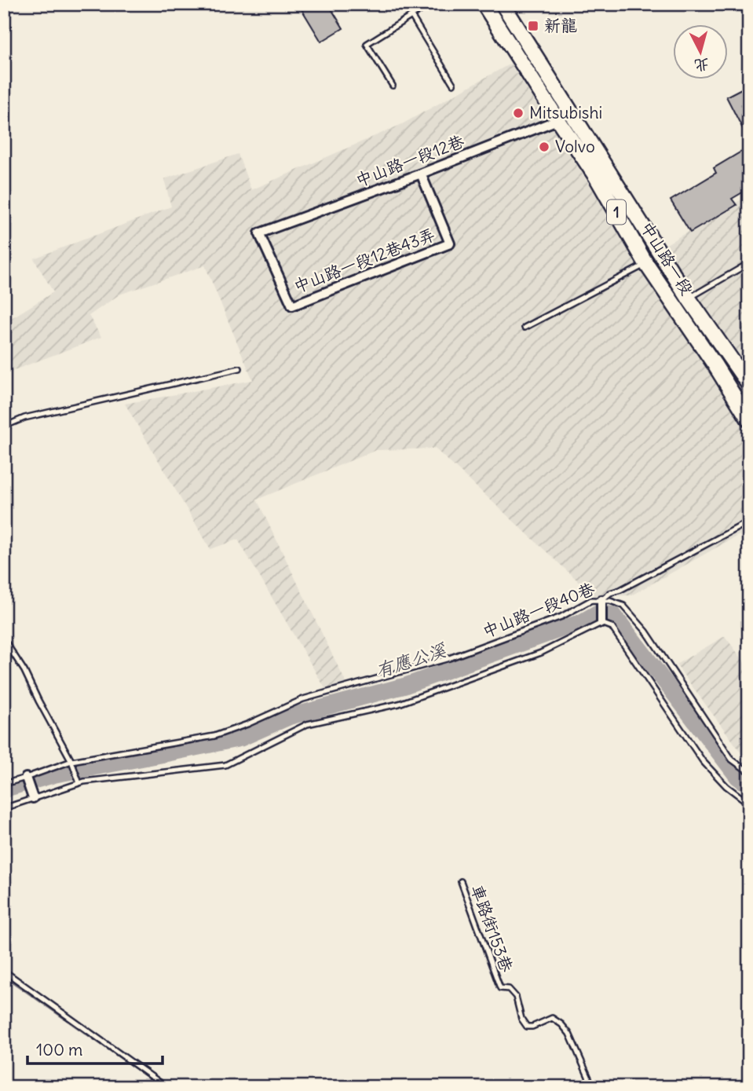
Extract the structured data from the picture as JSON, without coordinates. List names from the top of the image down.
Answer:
{
  "streets": {
    "main road": ["1", "中山路一段"],
    "street": ["中山路一段12巷", "中山路一段12巷43弄"],
    "lane": ["中山路一段40巷", "車路街153巷"]
  },
  "crossings": [
    ["中山路一段12巷", "中山路一段"],
    ["中山路一段12巷", "中山路一段12巷43弄"]
  ],
  "water": ["有應公溪"],
  "places": {
    "transit": ["新龍"],
    "other": ["Mitsubishi", "Volvo"]
  },
  "scale_bar": "100 m",
  "north": "bottom"
}
